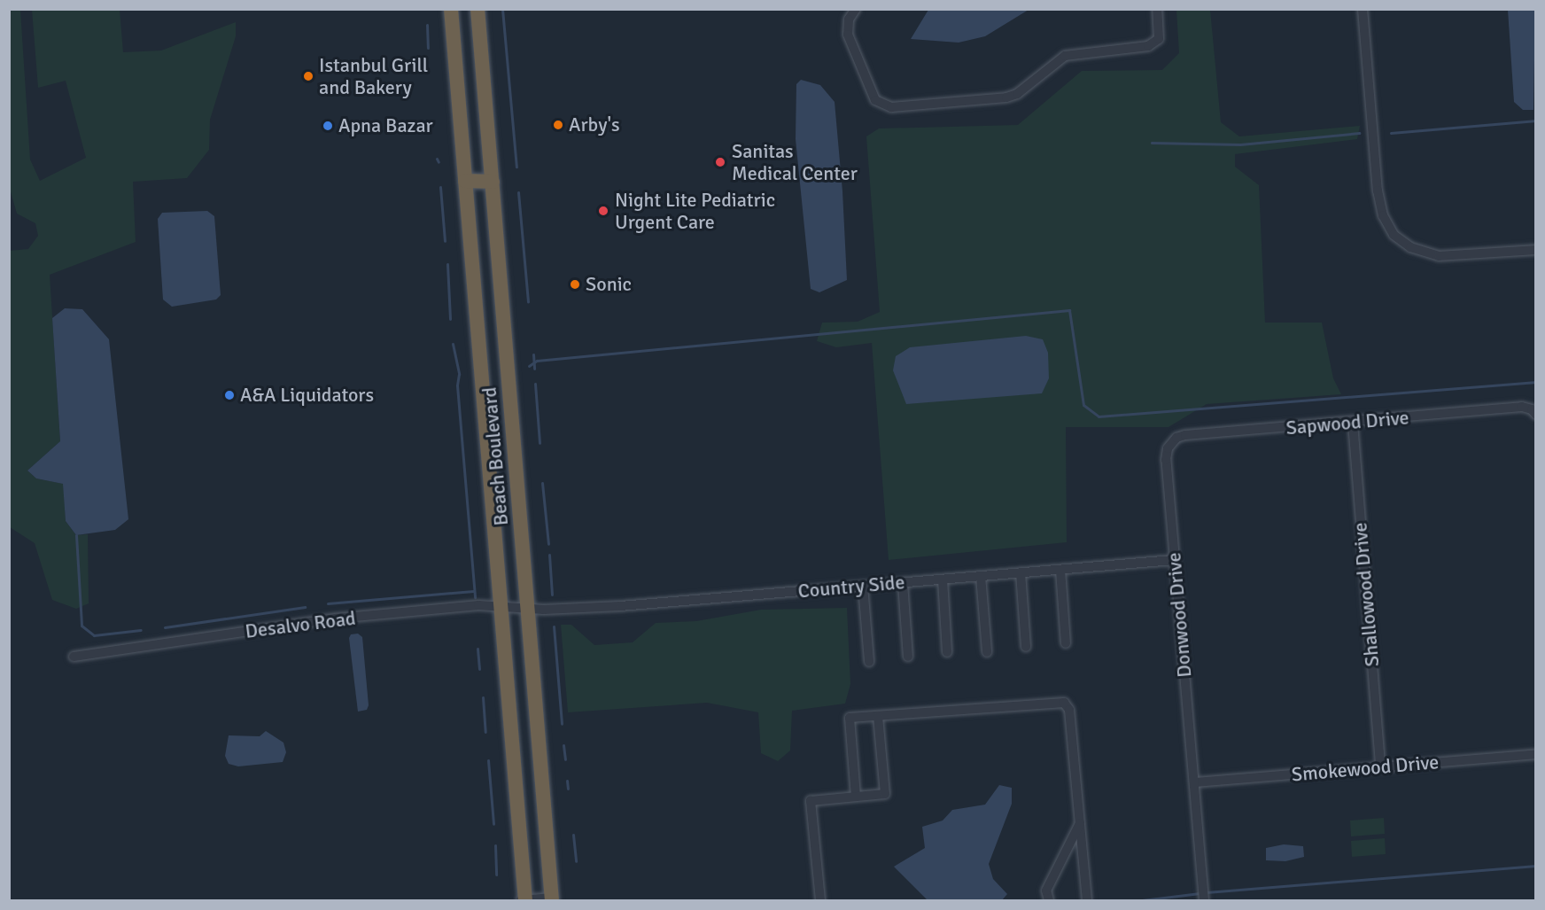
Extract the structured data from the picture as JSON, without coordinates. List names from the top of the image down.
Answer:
{
  "streets": {
    "highway": ["Beach Boulevard"],
    "street": [
      "Sapwood Drive",
      "Country Side",
      "Shallowood Drive",
      "Donwood Drive",
      "Desalvo Road",
      "Smokewood Drive"
    ]
  },
  "crossings": [
    ["Sapwood Drive", "Shallowood Drive"],
    ["Sapwood Drive", "Donwood Drive"],
    ["Beach Boulevard", "Country Side"],
    ["Beach Boulevard", "Desalvo Road"],
    ["Country Side", "Donwood Drive"],
    ["Country Side", "Desalvo Road"],
    ["Shallowood Drive", "Smokewood Drive"],
    ["Donwood Drive", "Smokewood Drive"]
  ],
  "places": [
    "Istanbul Grill and Bakery",
    "Arby's",
    "Apna Bazar",
    "Sanitas Medical Center",
    "Night Lite Pediatric Urgent Care",
    "Sonic",
    "A&A Liquidators"
  ]
}
